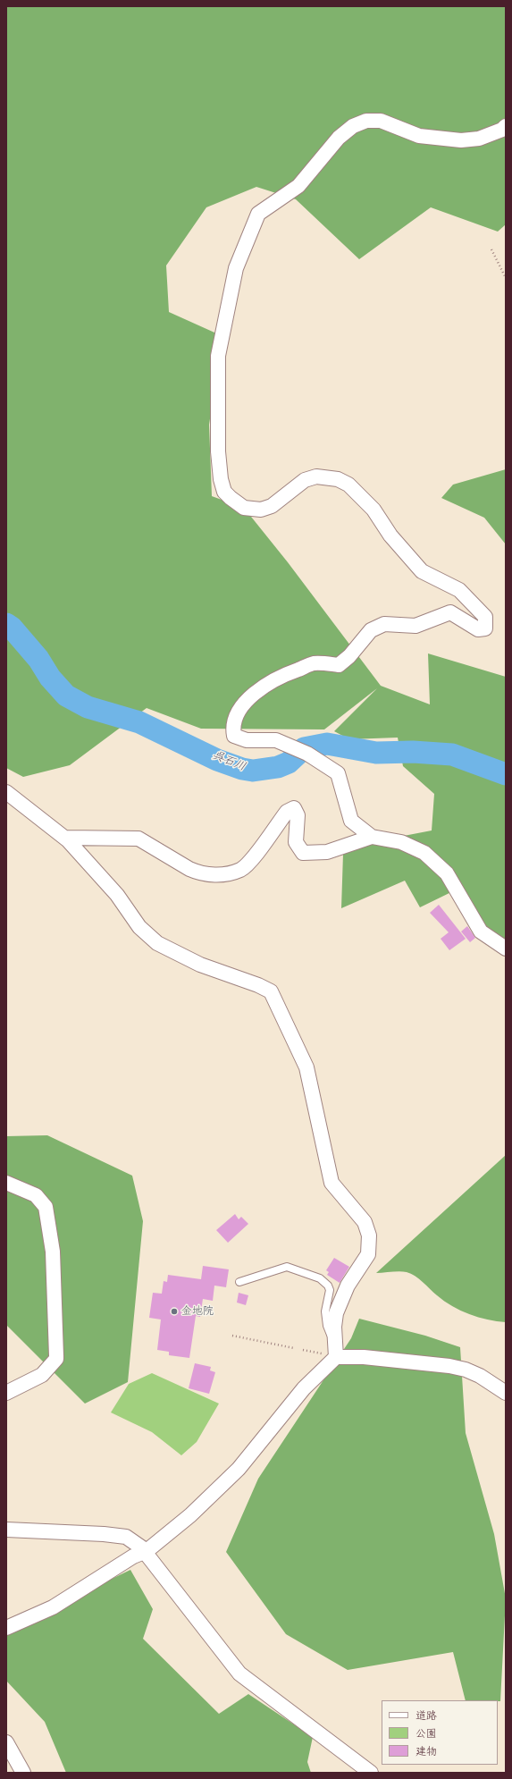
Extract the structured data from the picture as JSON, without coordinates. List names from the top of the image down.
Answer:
{
  "water": ["呉石川"],
  "places": ["金地院"],
  "legend": ["道路", "公園", "建物"]
}
